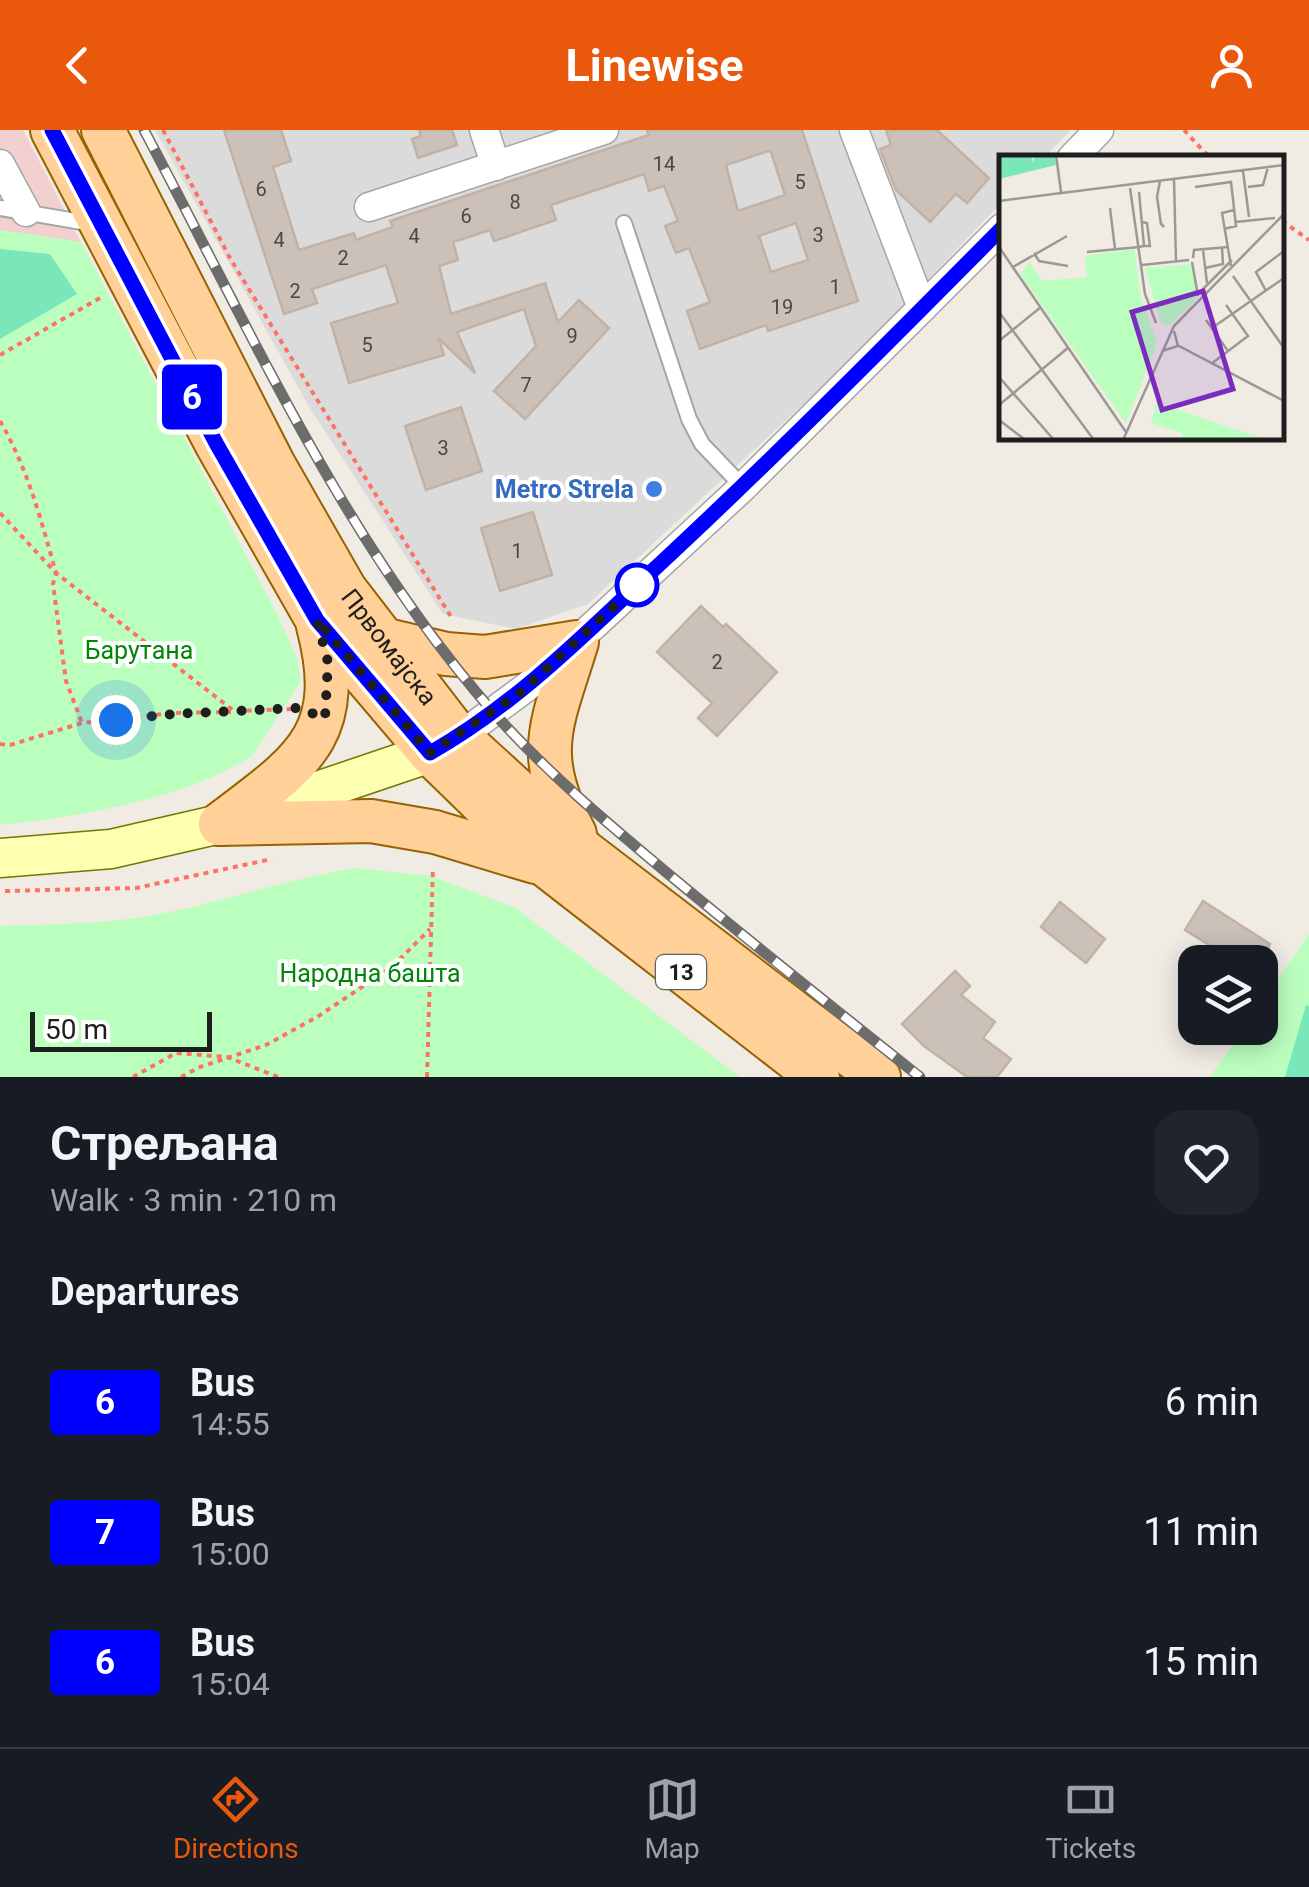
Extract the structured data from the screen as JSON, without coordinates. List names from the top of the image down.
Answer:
{
  "streets": {
    "main road": ["Првомајска", "13"]
  },
  "parks": ["Барутана", "Народна башта"],
  "places": ["Metro Strela"],
  "lines": ["bus line 6"],
  "house_numbers": [
    "14",
    "5",
    "6",
    "8",
    "6",
    "3",
    "4",
    "4",
    "2",
    "1",
    "2",
    "19",
    "9",
    "5",
    "7",
    "3",
    "1",
    "2"
  ],
  "scale_bar": "50 m",
  "page": {
    "header": "Linewise",
    "on_map": "6",
    "scale": "50 m",
    "heading": [
      ["Стрељана", "Walk · 3 min · 210 m"],
      "Departures"
    ],
    "list": [
      {
        "mark": "6",
        "name": "Bus",
        "note": "14:55",
        "value": "6 min"
      },
      {
        "mark": "7",
        "name": "Bus",
        "note": "15:00",
        "value": "11 min"
      },
      {
        "mark": "6",
        "name": "Bus",
        "note": "15:04",
        "value": "15 min"
      }
    ],
    "tabs": ["Directions", "Map", "Tickets"]
  }
}
